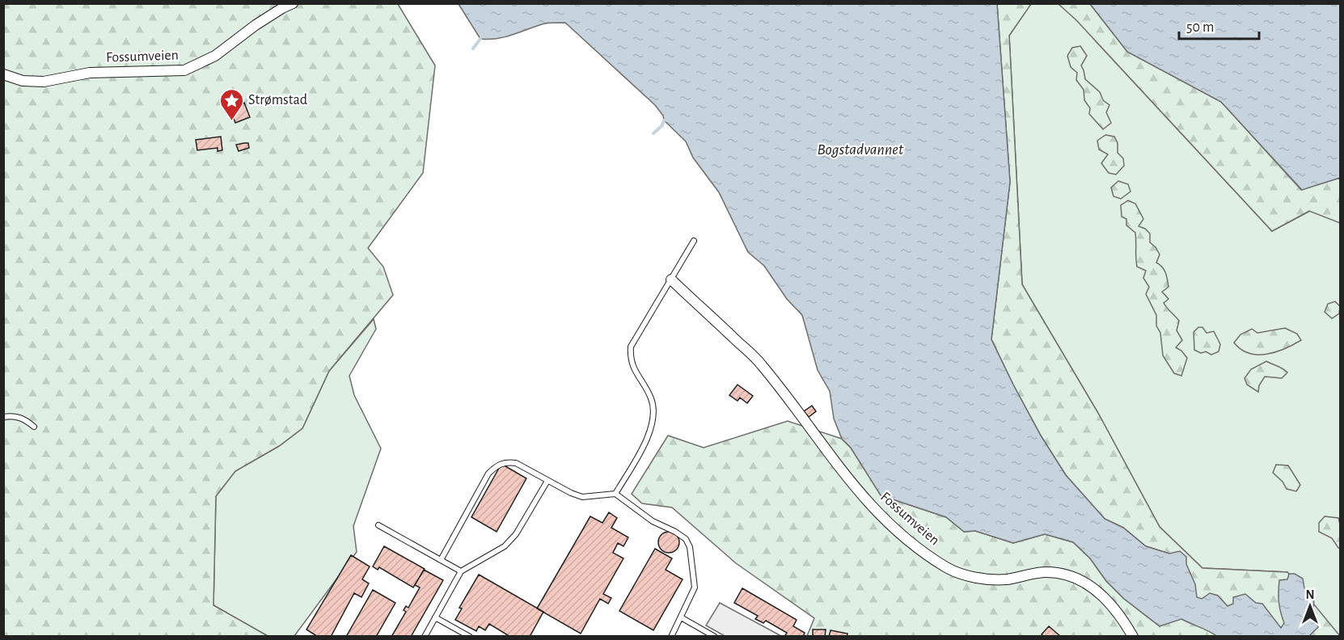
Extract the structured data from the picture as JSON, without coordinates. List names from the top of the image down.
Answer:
{
  "streets": {
    "street": ["Fossumveien"]
  },
  "water": ["Bogstadvannet"],
  "places": {
    "place": ["Strømstad"]
  },
  "scale_bar": "50 m",
  "north": "top"
}
